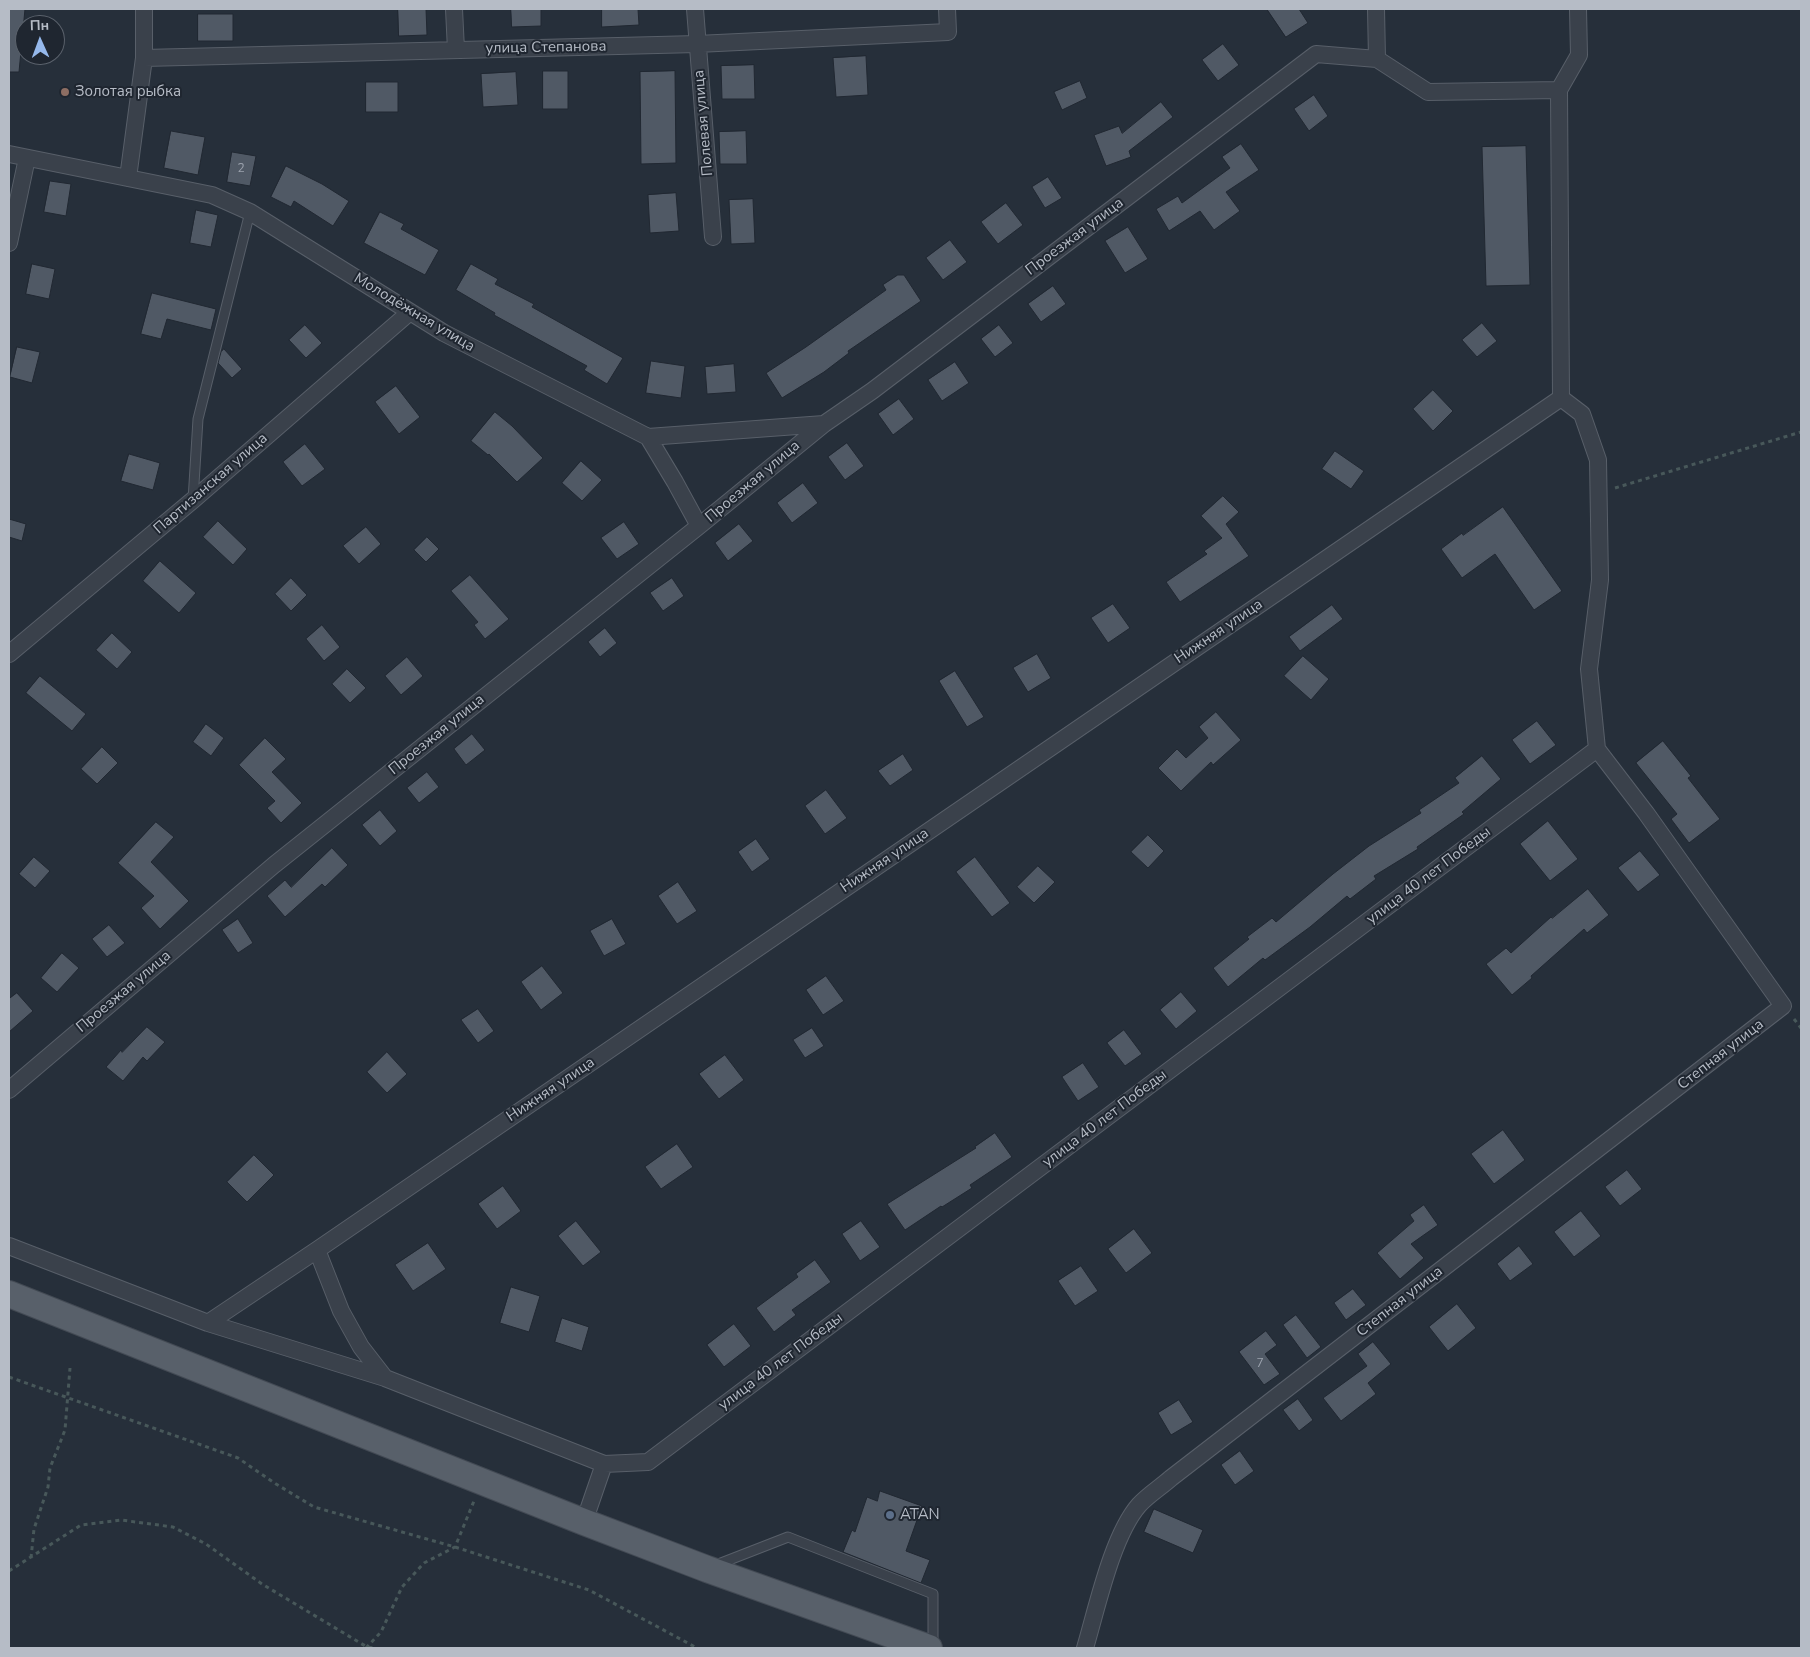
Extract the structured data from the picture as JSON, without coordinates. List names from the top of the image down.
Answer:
{
  "streets": {
    "street": [
      "улица Степанова",
      "Полевая улица",
      "Проезжая улица",
      "Молодёжная улица",
      "Партизанская улица",
      "Нижняя улица",
      "улица 40 лет Победы",
      "Степная улица"
    ]
  },
  "crossings": [
    ["улица Степанова", "Полевая улица"],
    ["Молодёжная улица", "Партизанская улица"],
    ["улица 40 лет Победы", "Степная улица"]
  ],
  "places": ["Золотая рыбка", "ATAN"],
  "house_numbers": ["2", "7"],
  "north": "top"
}
